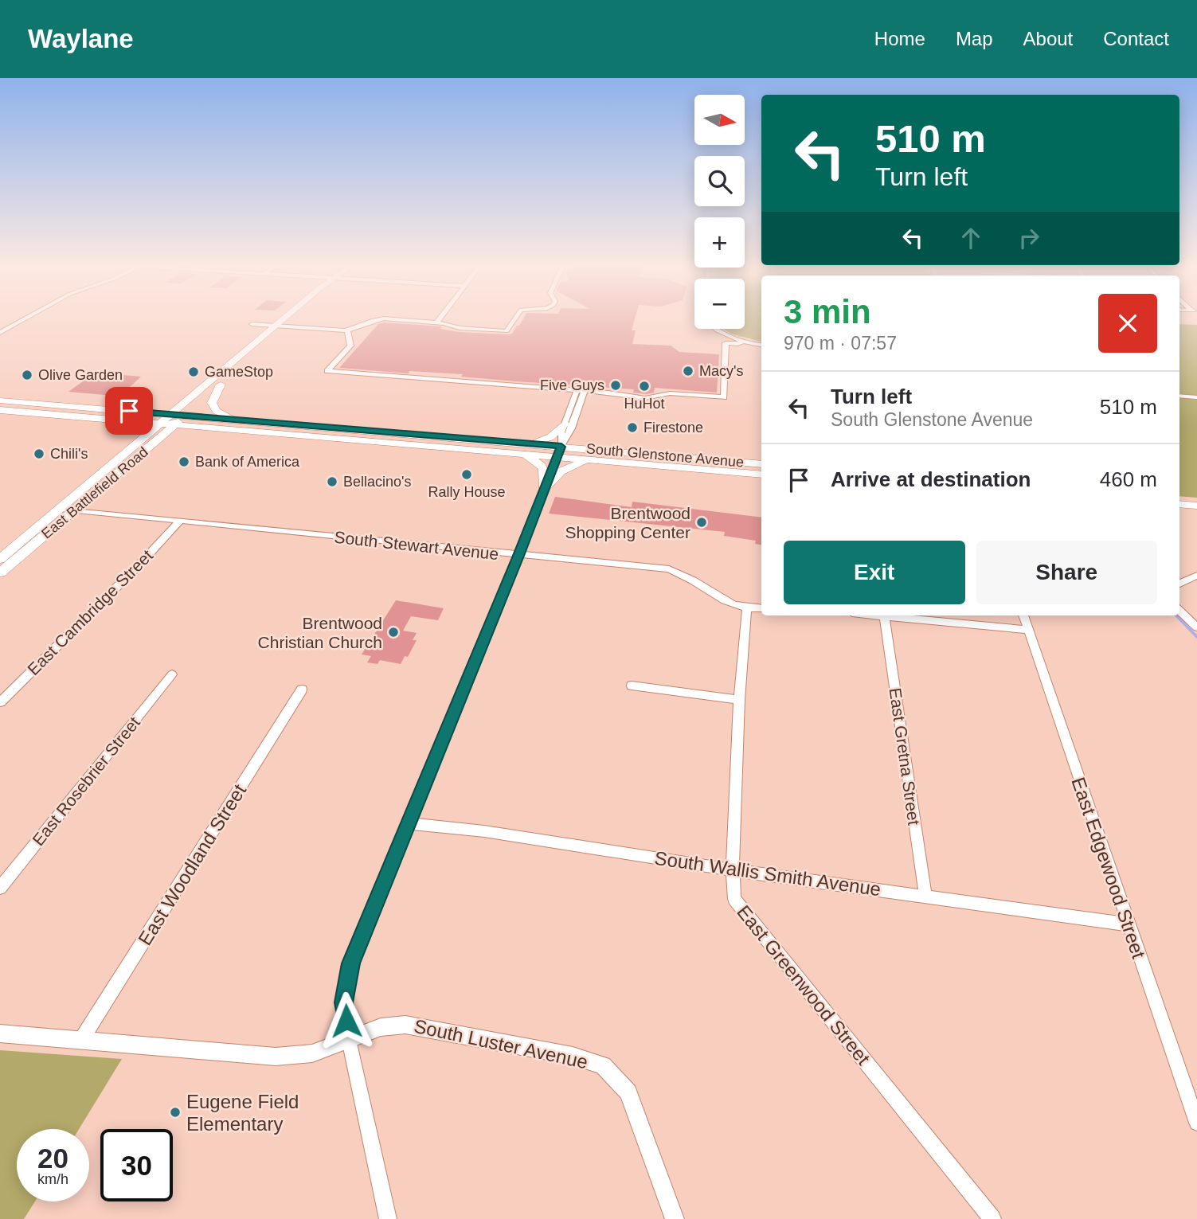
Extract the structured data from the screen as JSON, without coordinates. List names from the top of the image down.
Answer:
{
  "streets": {
    "main road": ["South Glenstone Avenue", "East Battlefield Road"],
    "street": [
      "South Stewart Avenue",
      "East Cambridge Street",
      "East Gretna Street",
      "East Rosebrier Street",
      "East Woodland Street",
      "East Edgewood Street",
      "South Wallis Smith Avenue",
      "East Greenwood Street",
      "South Luster Avenue"
    ]
  },
  "crossings": [
    ["South Glenstone Avenue", "East Battlefield Road"],
    ["East Battlefield Road", "South Stewart Avenue"],
    ["South Stewart Avenue", "East Cambridge Street"],
    ["South Stewart Avenue", "East Greenwood Street"],
    ["East Gretna Street", "South Wallis Smith Avenue"],
    ["East Woodland Street", "South Luster Avenue"],
    ["East Edgewood Street", "South Wallis Smith Avenue"],
    ["South Wallis Smith Avenue", "East Greenwood Street"]
  ],
  "places": [
    "Macy's",
    "GameStop",
    "Olive Garden",
    "Five Guys",
    "HuHot",
    "Firestone",
    "Chili's",
    "Bank of America",
    "Rally House",
    "Bellacino's",
    "Brentwood Shopping Center",
    "Brentwood Christian Church",
    "Eugene Field Elementary"
  ],
  "north": "right",
  "page": {
    "header": "Waylane",
    "nav": [
      "Home",
      "Map",
      "About",
      "Contact"
    ],
    "map_buttons": ["+", "−"],
    "turn": ["510 m", "Turn left"],
    "heading": ["3 min", "970 m · 07:57"],
    "list": [
      {
        "name": "Turn left",
        "note": "South Glenstone Avenue",
        "value": "510 m"
      },
      {
        "name": "Arrive at destination",
        "value": "460 m"
      }
    ],
    "buttons": ["Exit", "Share"],
    "speed": "20 km/h",
    "limit": "30"
  }
}
